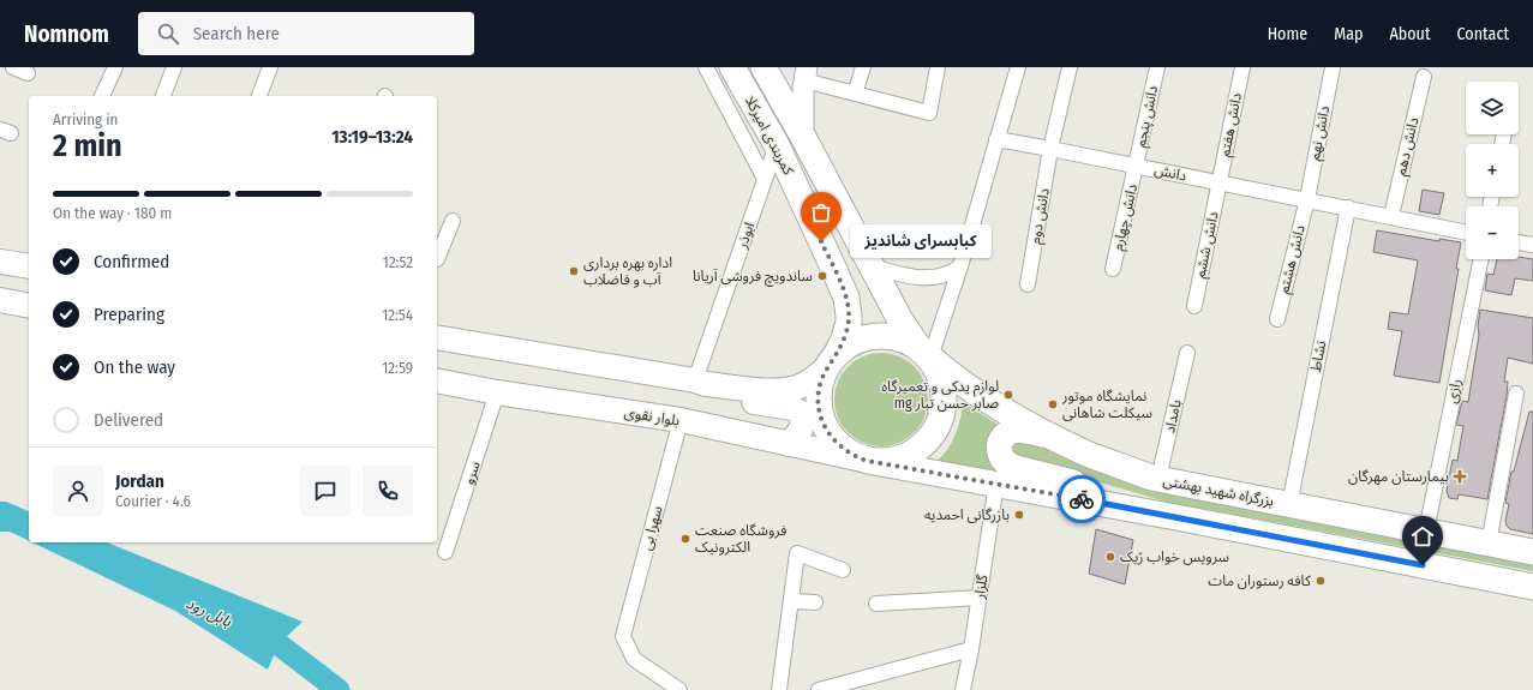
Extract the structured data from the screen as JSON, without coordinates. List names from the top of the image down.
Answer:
{
  "streets": {
    "highway": ["کمربندی امیرکلا", "بزرگراه شهید بهشتی"],
    "main road": ["بلوار نقوی"],
    "street": [
      "دانش پنجم",
      "دانش هفتم",
      "دانش نهم",
      "دانش دهم",
      "دانش",
      "دانش دوم",
      "دانش چهارم",
      "ابوذر",
      "دانش ششم",
      "دانش هشتم",
      "نشاط",
      "رازی",
      "بامداد",
      "سرو",
      "سهرا بی",
      "گلزار"
    ]
  },
  "crossings": [
    ["دانش پنجم", "دانش"],
    ["دانش پنجم", "دانش چهارم"],
    ["دانش هفتم", "دانش"],
    ["دانش هفتم", "دانش ششم"],
    ["دانش نهم", "دانش"],
    ["دانش نهم", "دانش هشتم"],
    ["کمربندی امیرکلا", "ابوذر"],
    ["کمربندی امیرکلا", "بلوار نقوی"],
    ["کمربندی امیرکلا", "بزرگراه شهید بهشتی"],
    ["دانش دهم", "دانش"],
    ["دانش", "دانش دوم"],
    ["دانش", "دانش چهارم"],
    ["دانش", "دانش ششم"],
    ["دانش", "دانش هشتم"],
    ["دانش", "نشاط"],
    ["نشاط", "بزرگراه شهید بهشتی"],
    ["رازی", "بزرگراه شهید بهشتی"],
    ["بلوار نقوی", "سرو"],
    ["بلوار نقوی", "بزرگراه شهید بهشتی"],
    ["بلوار نقوی", "سهرا بی"],
    ["بامداد", "بزرگراه شهید بهشتی"]
  ],
  "water": ["بابل رود"],
  "places": {
    "other": [
      "کبابسرای شاندیز",
      "اداره بهره برداری آب و فاضلاب",
      "ساندویچ فروشی آریانا",
      "لوازم یدکی و تعمیرگاه mg صابر حسن تبار",
      "نمایشگاه موتور سیکلت شاهانی",
      "بازرگانی احمدیه",
      "فروشگاه صنعت الکترونیک",
      "سرویس خواب ژیک",
      "کافه رستوران مات"
    ],
    "health": ["بیمارستان مهرگان"]
  },
  "page": {
    "header": "Nomnom",
    "search": "Search here",
    "nav": [
      "Home",
      "Map",
      "About",
      "Contact"
    ],
    "map_buttons": ["+", "−"],
    "heading": ["2 min", "Arriving in", "13:19–13:24"],
    "panel": ["Jordan", "Courier · 4.6"],
    "bar": "On the way · 180 m",
    "bubble": "کبابسرای شاندیز",
    "list": [
      ["Confirmed", "12:52"],
      ["Preparing", "12:54"],
      ["On the way", "12:59"],
      "Delivered"
    ]
  }
}
